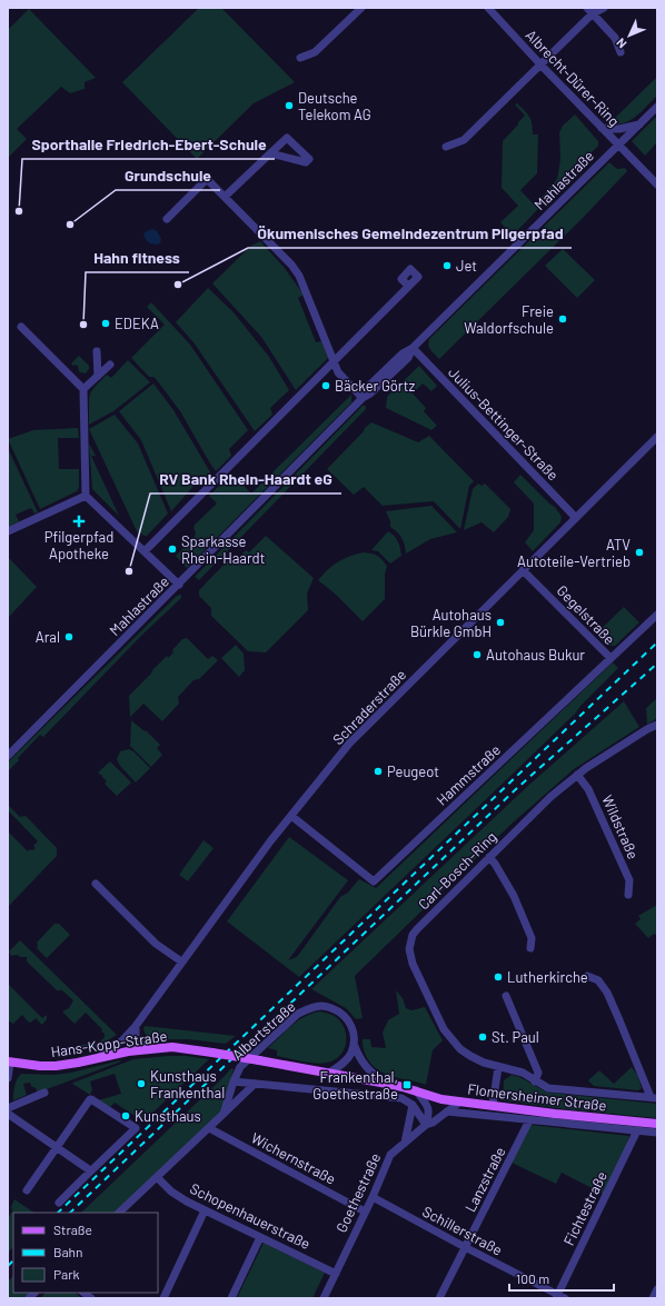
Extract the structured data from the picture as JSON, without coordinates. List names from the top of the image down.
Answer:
{
  "streets": {
    "main road": ["Hans-Kopp-Straße", "Flomersheimer Straße"],
    "street": [
      "Albrecht-Dürer-Ring",
      "Mahlastraße",
      "Julius-Bettinger-Straße",
      "Gegelstraße",
      "Schraderstraße",
      "Hammstraße",
      "Wildstraße",
      "Carl-Bosch-Ring",
      "Albertstraße",
      "Wichernstraße",
      "Lanzstraße",
      "Goethestraße",
      "Fichtestraße",
      "Schopenhauerstraße",
      "Schillerstraße"
    ]
  },
  "crossings": [
    ["Albrecht-Dürer-Ring", "Mahlastraße"],
    ["Mahlastraße", "Julius-Bettinger-Straße"],
    ["Julius-Bettinger-Straße", "Schraderstraße"],
    ["Gegelstraße", "Schraderstraße"],
    ["Gegelstraße", "Hammstraße"],
    ["Schraderstraße", "Hammstraße"],
    ["Schraderstraße", "Hans-Kopp-Straße"],
    ["Wildstraße", "Carl-Bosch-Ring"],
    ["Albertstraße", "Flomersheimer Straße"],
    ["Hans-Kopp-Straße", "Flomersheimer Straße"],
    ["Flomersheimer Straße", "Lanzstraße"],
    ["Flomersheimer Straße", "Goethestraße"],
    ["Flomersheimer Straße", "Fichtestraße"],
    ["Wichernstraße", "Goethestraße"],
    ["Lanzstraße", "Schillerstraße"],
    ["Goethestraße", "Schopenhauerstraße"],
    ["Goethestraße", "Schillerstraße"],
    ["Fichtestraße", "Schillerstraße"]
  ],
  "places": {
    "other": [
      "Deutsche Telekom AG",
      "Sporthalle Friedrich-Ebert-Schule",
      "Grundschule",
      "Jet",
      "Ökumenisches Gemeindezentrum Pilgerpfad",
      "Freie Waldorfschule",
      "EDEKA",
      "Hahn fitness",
      "Bäcker Görtz",
      "Sparkasse Rhein-Haardt",
      "ATV Autoteile-Vertrieb",
      "RV Bank Rhein-Haardt eG",
      "Autohaus Bürkle GmbH",
      "Aral",
      "Autohaus Bukur",
      "Peugeot",
      "Lutherkirche",
      "St. Paul",
      "Kunsthaus Frankenthal",
      "Kunsthaus"
    ],
    "health": ["Pfilgerpfad Apotheke"],
    "transit": ["Frankenthal, Goethestraße"]
  },
  "legend": ["Straße", "Bahn", "Park"],
  "scale_bar": "100 m",
  "north": "bottom left"
}
